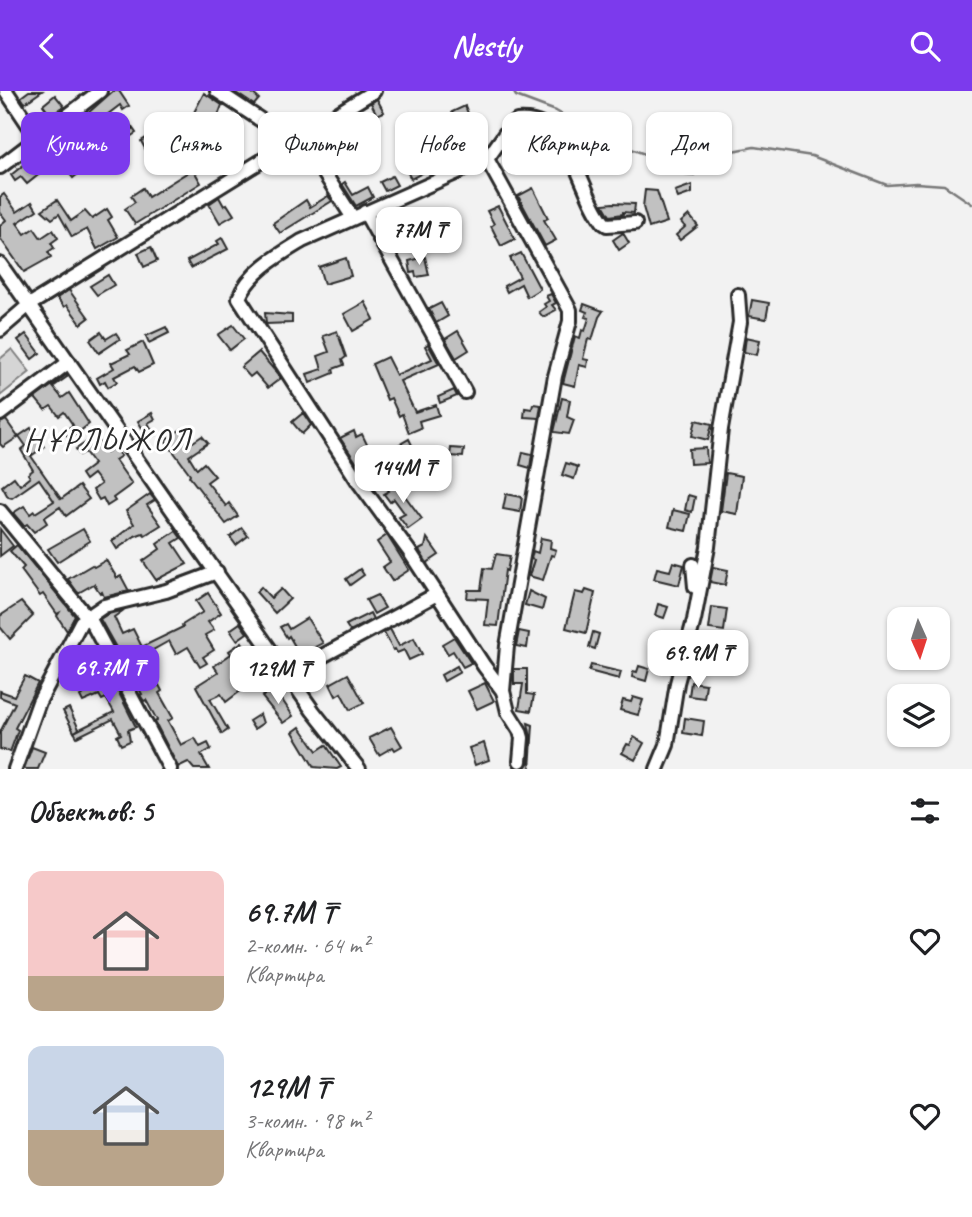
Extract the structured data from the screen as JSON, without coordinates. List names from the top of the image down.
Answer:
{
  "districts": ["НҰРЛЫЖОЛ"],
  "north": "bottom",
  "page": {
    "header": "Nestly",
    "chip": [
      "Купить",
      "Снять",
      "Фильтры",
      "Новое",
      "Квартира",
      "Дом"
    ],
    "price": [
      "77M ₸",
      "144M ₸",
      "69.9M ₸",
      "69.7M ₸",
      "129M ₸"
    ],
    "heading": "Объектов: 5",
    "list": [
      {
        "name": "69.7M ₸",
        "note": "2-комн. · 64 m² · Квартира"
      },
      {
        "name": "129M ₸",
        "note": "3-комн. · 98 m² · Квартира"
      }
    ]
  }
}
